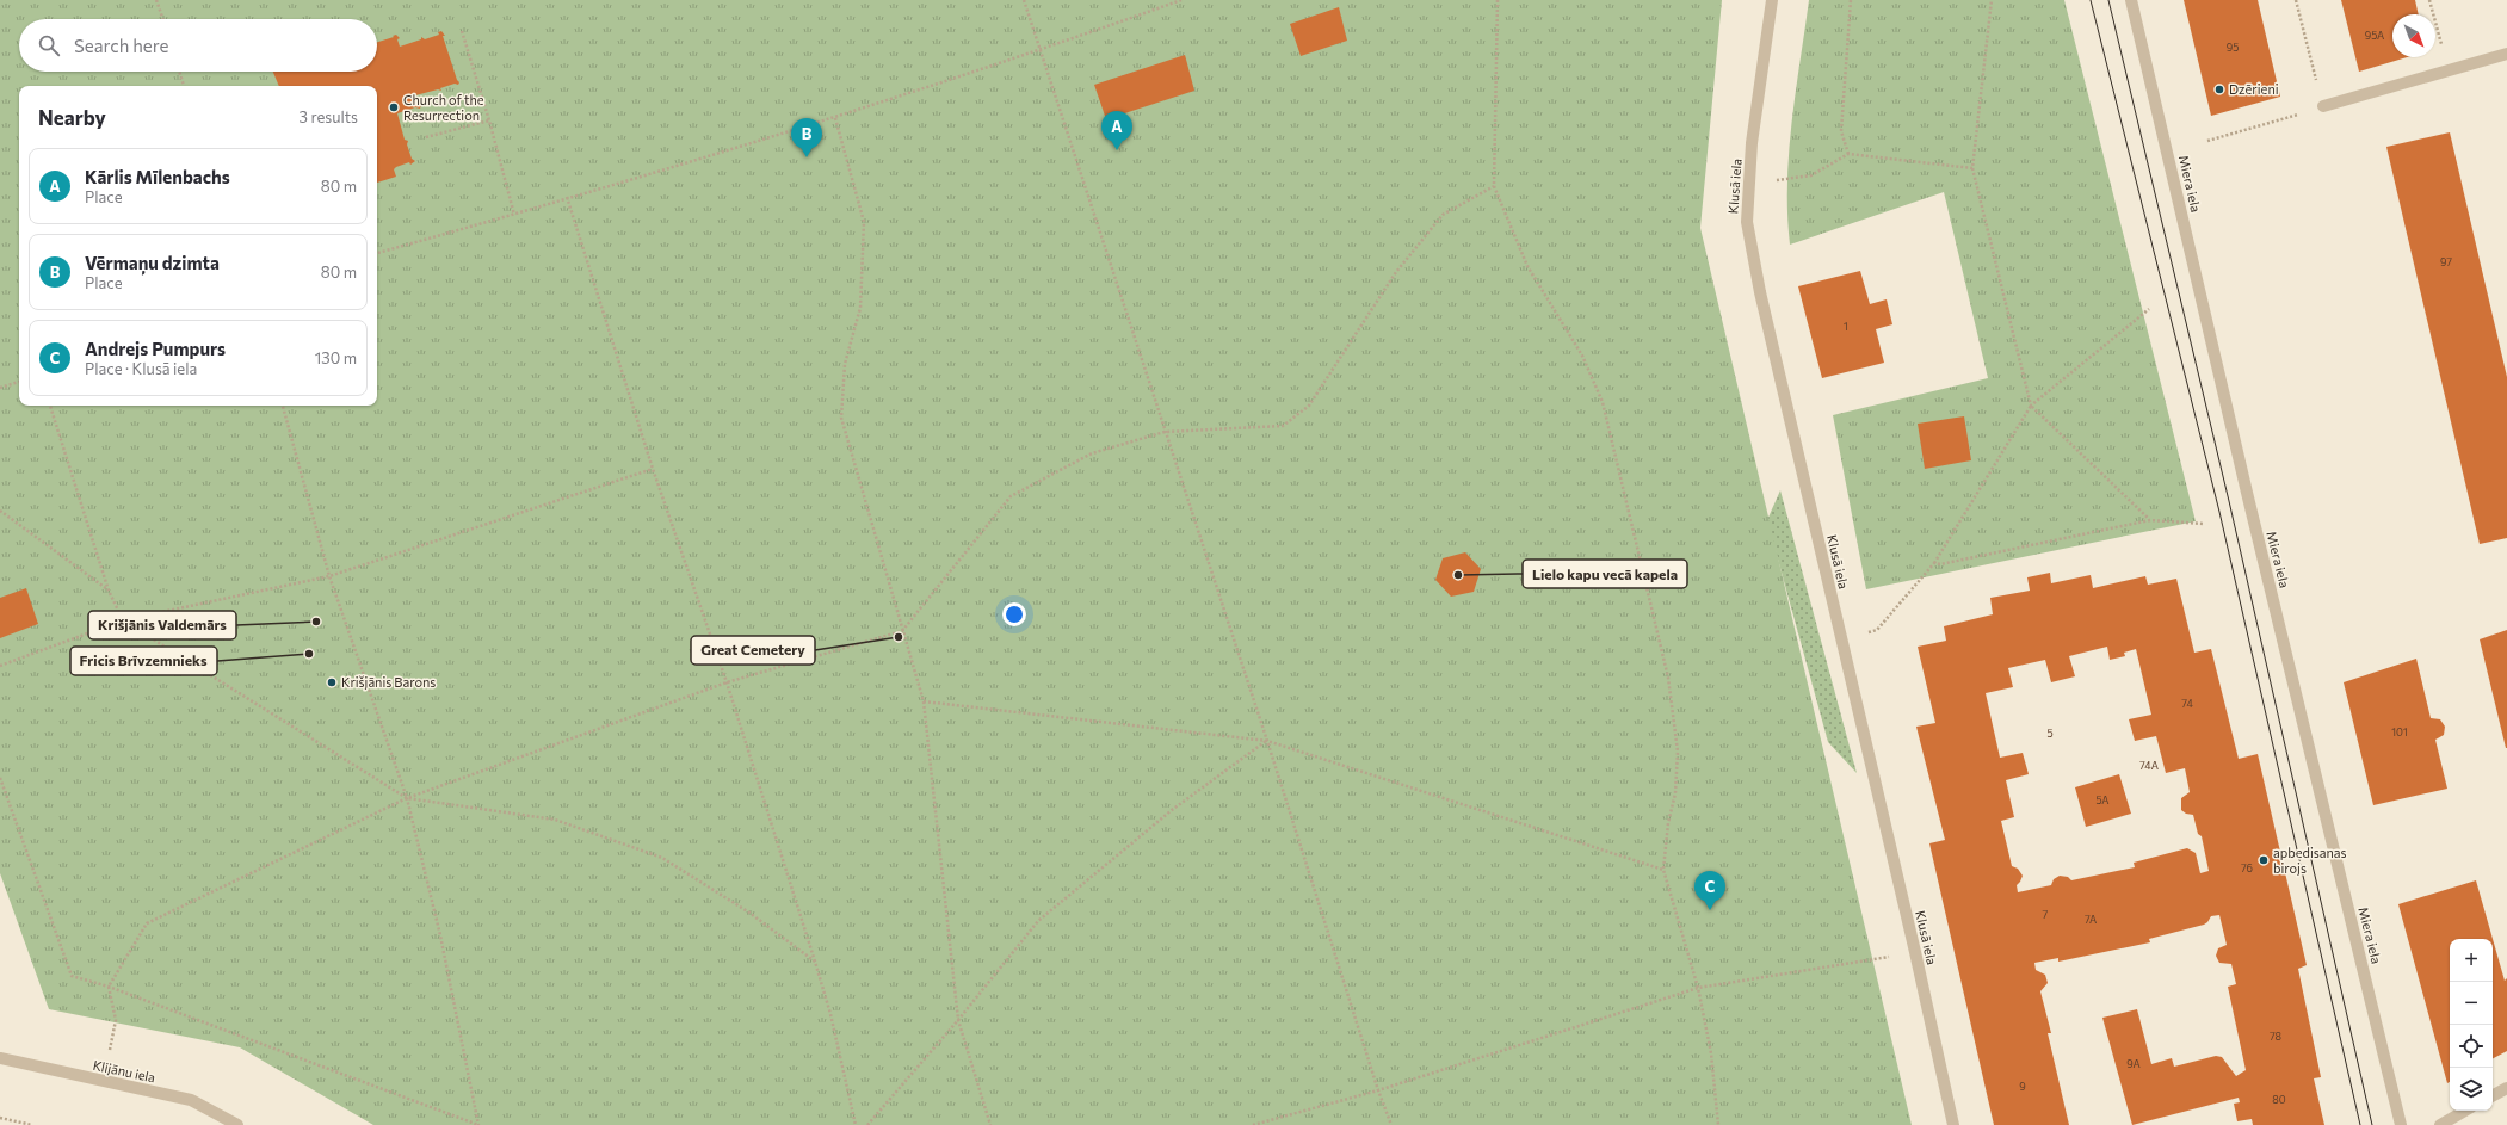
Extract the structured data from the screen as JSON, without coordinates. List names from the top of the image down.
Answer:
{
  "streets": {
    "street": ["Miera iela", "Klusā iela", "Klijānu iela"]
  },
  "places": [
    "Dzērieni",
    "Church of the Resurrection",
    "Lielo kapu vecā kapela",
    "Krišjānis Valdemārs",
    "Great Cemetery",
    "Fricis Brīvzemnieks",
    "Krišjānis Barons",
    "apbedisanas birojs"
  ],
  "house_numbers": [
    "95A",
    "95",
    "97",
    "1",
    "74",
    "101",
    "5",
    "74A",
    "5A",
    "76",
    "7",
    "7A",
    "78",
    "9A",
    "9",
    "80"
  ],
  "north": "bottom right",
  "page": {
    "search": "Search here",
    "heading": ["Nearby", "3 results"],
    "pins": ["A", "B", "C"],
    "list": [
      {
        "mark": "A",
        "name": "Kārlis Mīlenbachs",
        "note": "Place",
        "value": "80 m"
      },
      {
        "mark": "B",
        "name": "Vērmaņu dzimta",
        "note": "Place",
        "value": "80 m"
      },
      {
        "mark": "C",
        "name": "Andrejs Pumpurs",
        "note": "Place · Klusā iela",
        "value": "130 m"
      }
    ],
    "map_buttons": ["+", "−"]
  }
}
